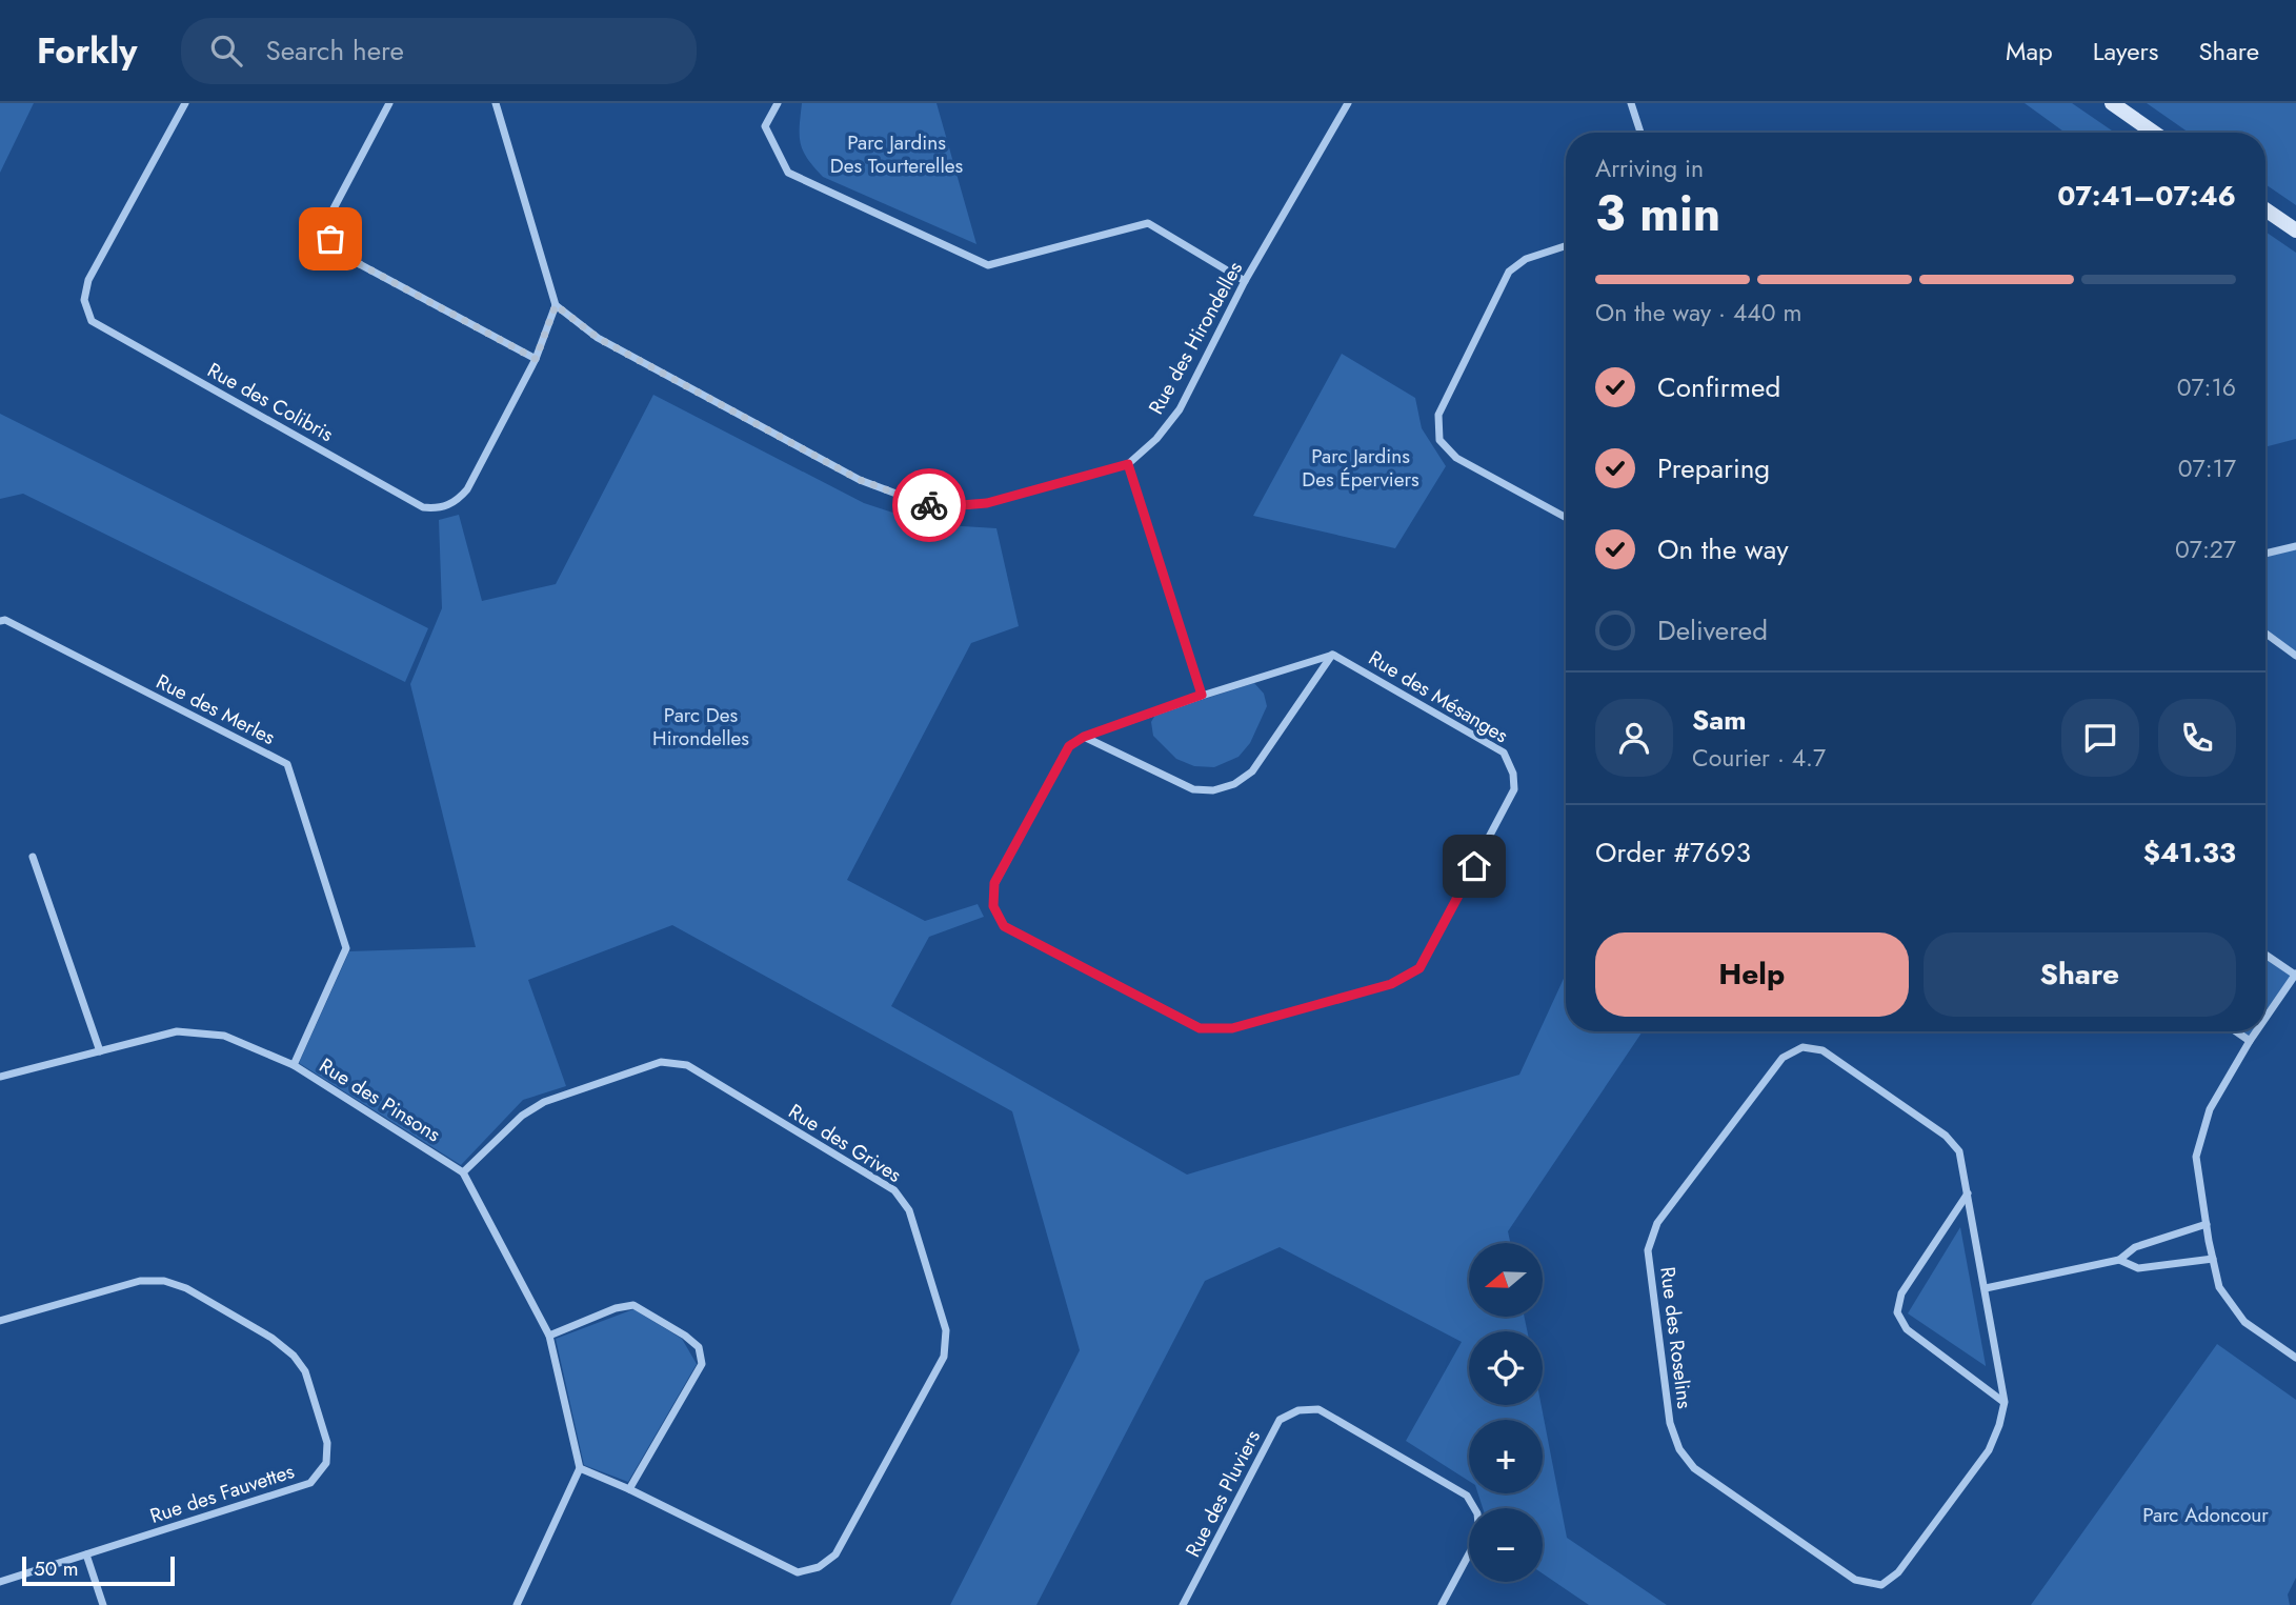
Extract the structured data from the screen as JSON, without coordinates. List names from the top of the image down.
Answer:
{
  "streets": {
    "street": [
      "Rue des Hirondelles",
      "Rue des Colibris",
      "Rue des Mésanges",
      "Rue des Merles",
      "Rue des Pinsons",
      "Rue des Grives",
      "Rue des Roselins",
      "Rue des Fauvettes",
      "Rue des Pluviers"
    ]
  },
  "crossings": [
    ["Rue des Hirondelles", "Rue des Colibris"],
    ["Rue des Merles", "Rue des Pinsons"],
    ["Rue des Pinsons", "Rue des Grives"]
  ],
  "parks": [
    "Parc Jardins Des Tourterelles",
    "Parc Jardins Des Éperviers",
    "Parc Des Hirondelles",
    "Parc Adoncour"
  ],
  "scale_bar": "50 m",
  "north": "left",
  "page": {
    "header": "Forkly",
    "search": "Search here",
    "nav": ["Map", "Layers", "Share"],
    "heading": ["3 min", "Arriving in", "07:41–07:46"],
    "panel": [
      "Sam",
      "Courier · 4.7",
      "Order #7693",
      "$41.33"
    ],
    "bar": "On the way · 440 m",
    "list": [
      ["Confirmed", "07:16"],
      ["Preparing", "07:17"],
      ["On the way", "07:27"],
      "Delivered"
    ],
    "buttons": ["Help", "Share"],
    "map_buttons": ["+", "−"],
    "scale": "50 m"
  }
}
